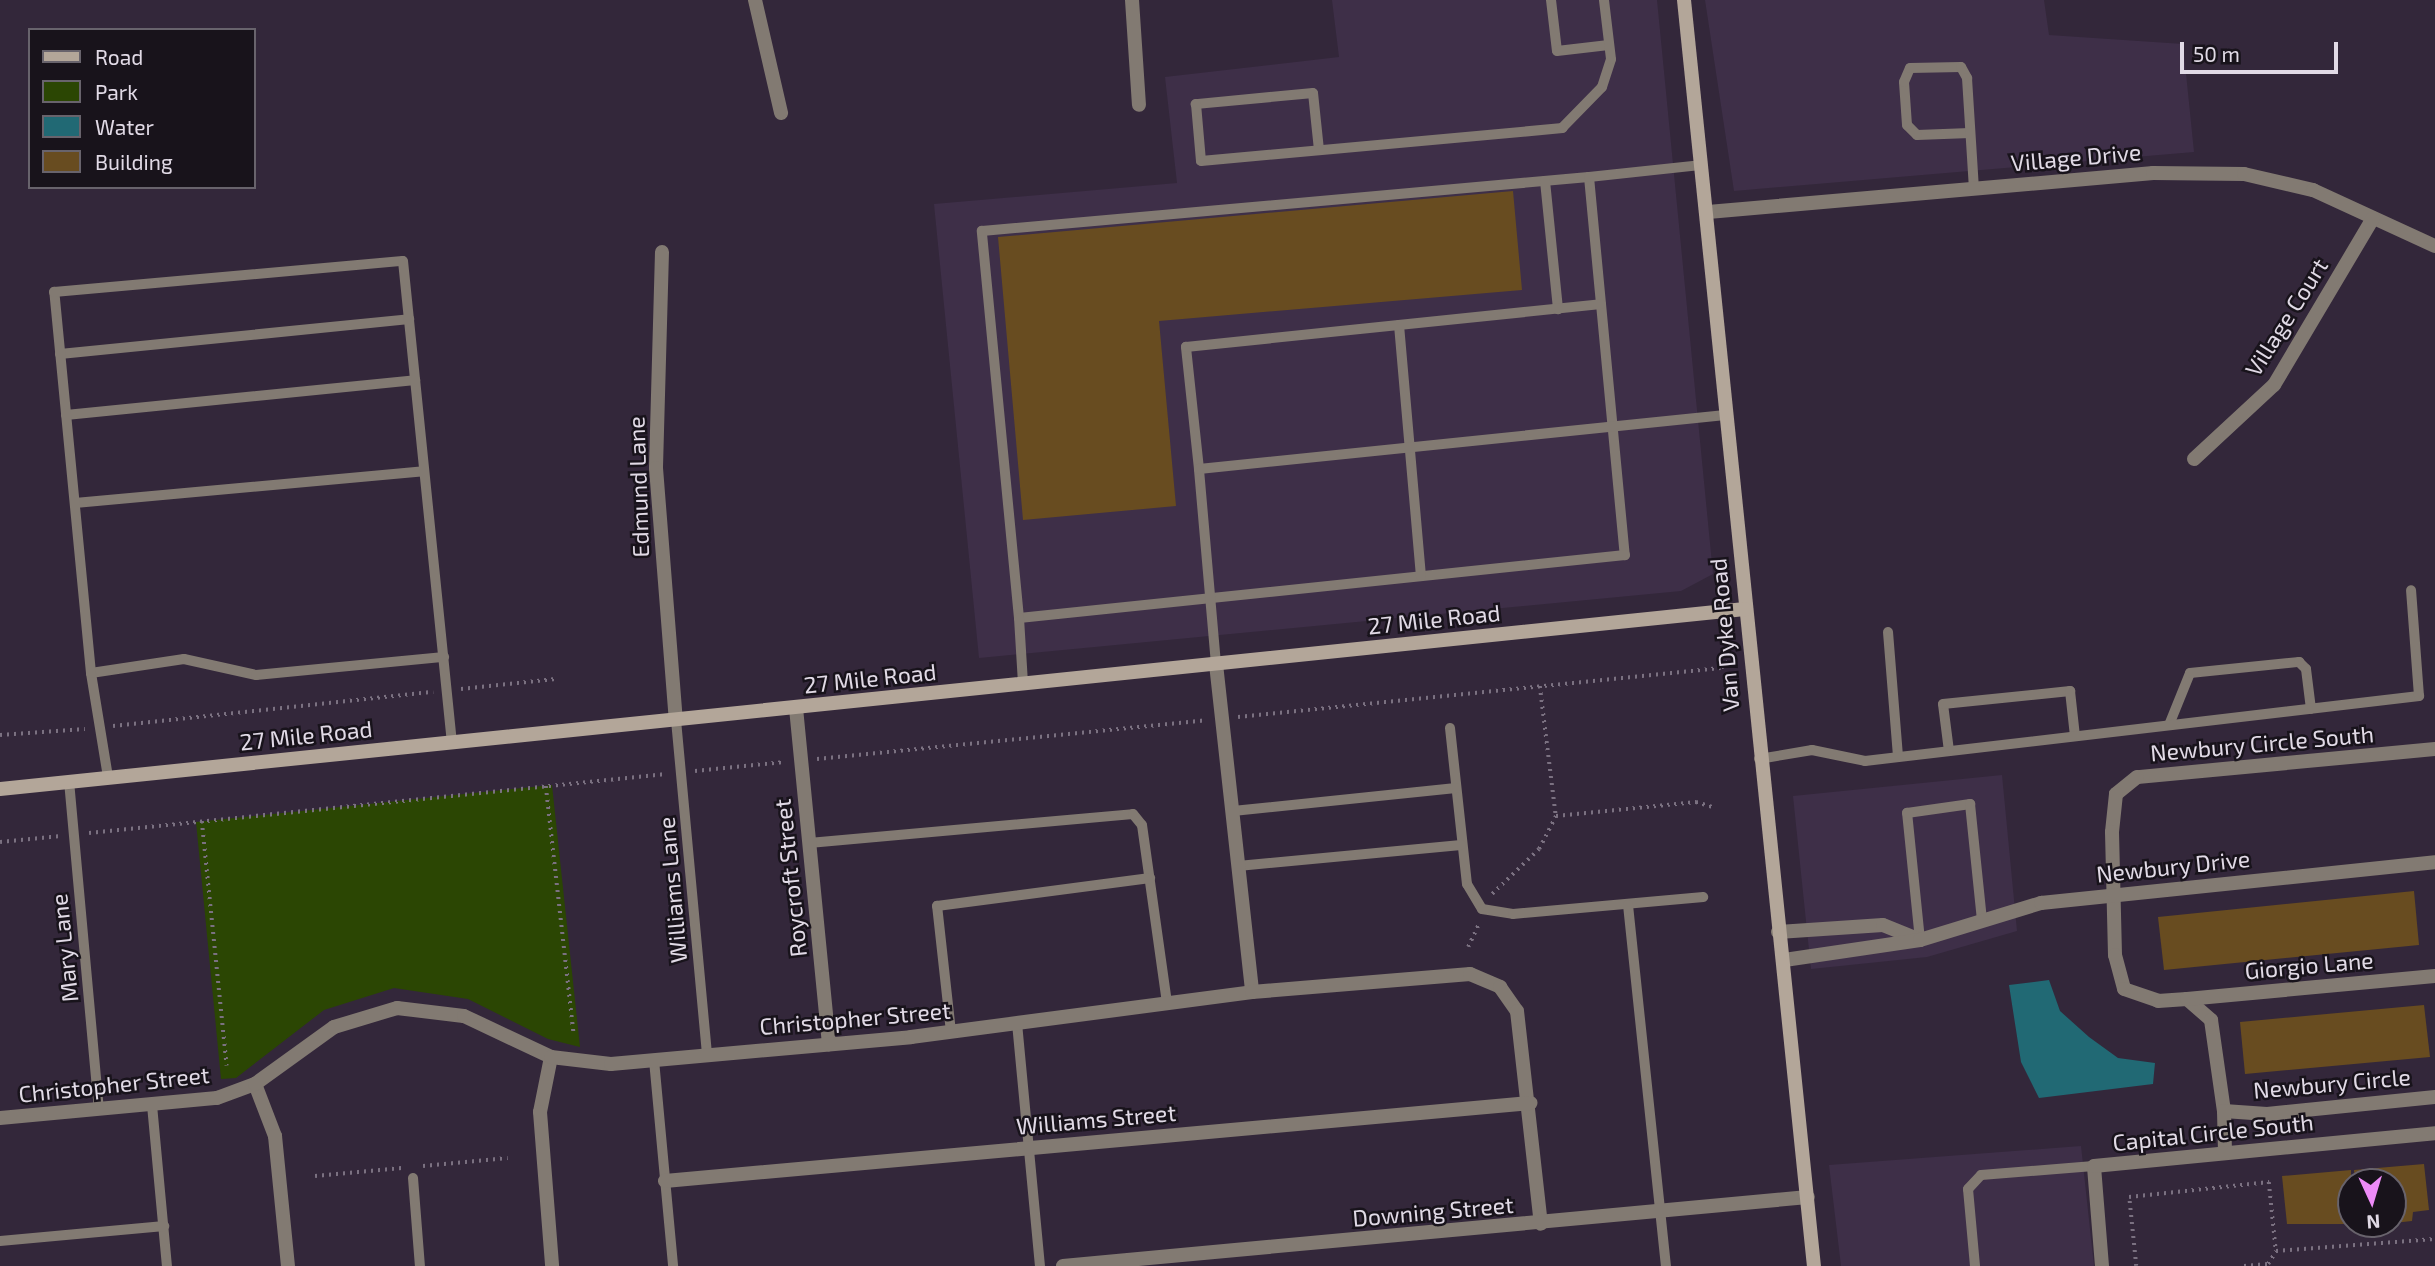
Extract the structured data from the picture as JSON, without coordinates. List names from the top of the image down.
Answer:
{
  "streets": {
    "street": [
      "Village Drive",
      "Village Court",
      "Edmund Lane",
      "27 Mile Road",
      "Van Dyke Road",
      "Newbury Circle South",
      "Newbury Drive",
      "Roycroft Street",
      "Giorgio Lane",
      "Christopher Street",
      "Newbury Circle",
      "Williams Street",
      "Capital Circle South",
      "Downing Street"
    ],
    "lane": ["Williams Lane", "Mary Lane"]
  },
  "crossings": [
    ["Village Drive", "Village Court"],
    ["Village Drive", "Van Dyke Road"],
    ["Edmund Lane", "27 Mile Road"],
    ["Edmund Lane", "Williams Lane"],
    ["27 Mile Road", "Van Dyke Road"],
    ["27 Mile Road", "Roycroft Street"],
    ["27 Mile Road", "Williams Lane"],
    ["27 Mile Road", "Mary Lane"],
    ["Van Dyke Road", "Newbury Drive"],
    ["Van Dyke Road", "Downing Street"],
    ["Newbury Circle South", "Newbury Drive"],
    ["Roycroft Street", "Christopher Street"],
    ["Williams Lane", "Christopher Street"],
    ["Mary Lane", "Christopher Street"],
    ["Giorgio Lane", "Newbury Circle"],
    ["Christopher Street", "Williams Street"],
    ["Christopher Street", "Downing Street"]
  ],
  "legend": [
    "Road",
    "Park",
    "Water",
    "Building"
  ],
  "scale_bar": "50 m",
  "north": "bottom"
}
